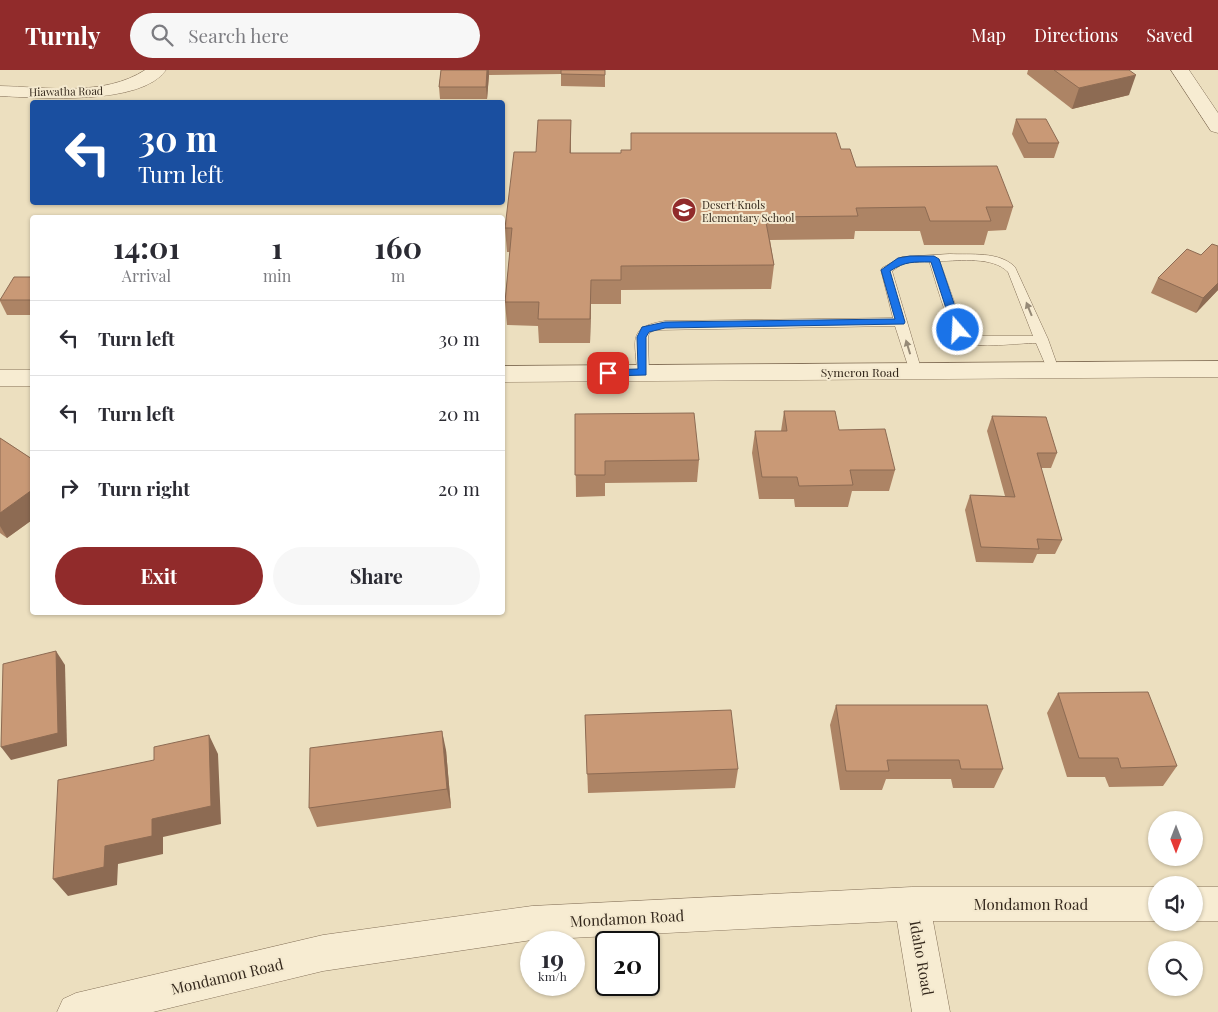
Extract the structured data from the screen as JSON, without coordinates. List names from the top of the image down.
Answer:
{
  "streets": {
    "street": [
      "Hiawatha Road",
      "Symeron Road",
      "Mondamon Road",
      "Idaho Road"
    ]
  },
  "crossings": [
    ["Mondamon Road", "Idaho Road"]
  ],
  "places": {
    "school or university": ["Desert Knols Elementary School"]
  },
  "north": "bottom",
  "page": {
    "header": "Turnly",
    "search": "Search here",
    "nav": ["Map", "Directions", "Saved"],
    "turn": ["30 m", "Turn left"],
    "eta": [
      "14:01",
      "Arrival",
      "1",
      "min",
      "160",
      "m"
    ],
    "list": [
      {
        "name": "Turn left",
        "value": "30 m"
      },
      {
        "name": "Turn left",
        "value": "20 m"
      },
      {
        "name": "Turn right",
        "value": "20 m"
      }
    ],
    "buttons": ["Exit", "Share"],
    "speed": "19 km/h",
    "limit": "20"
  }
}
